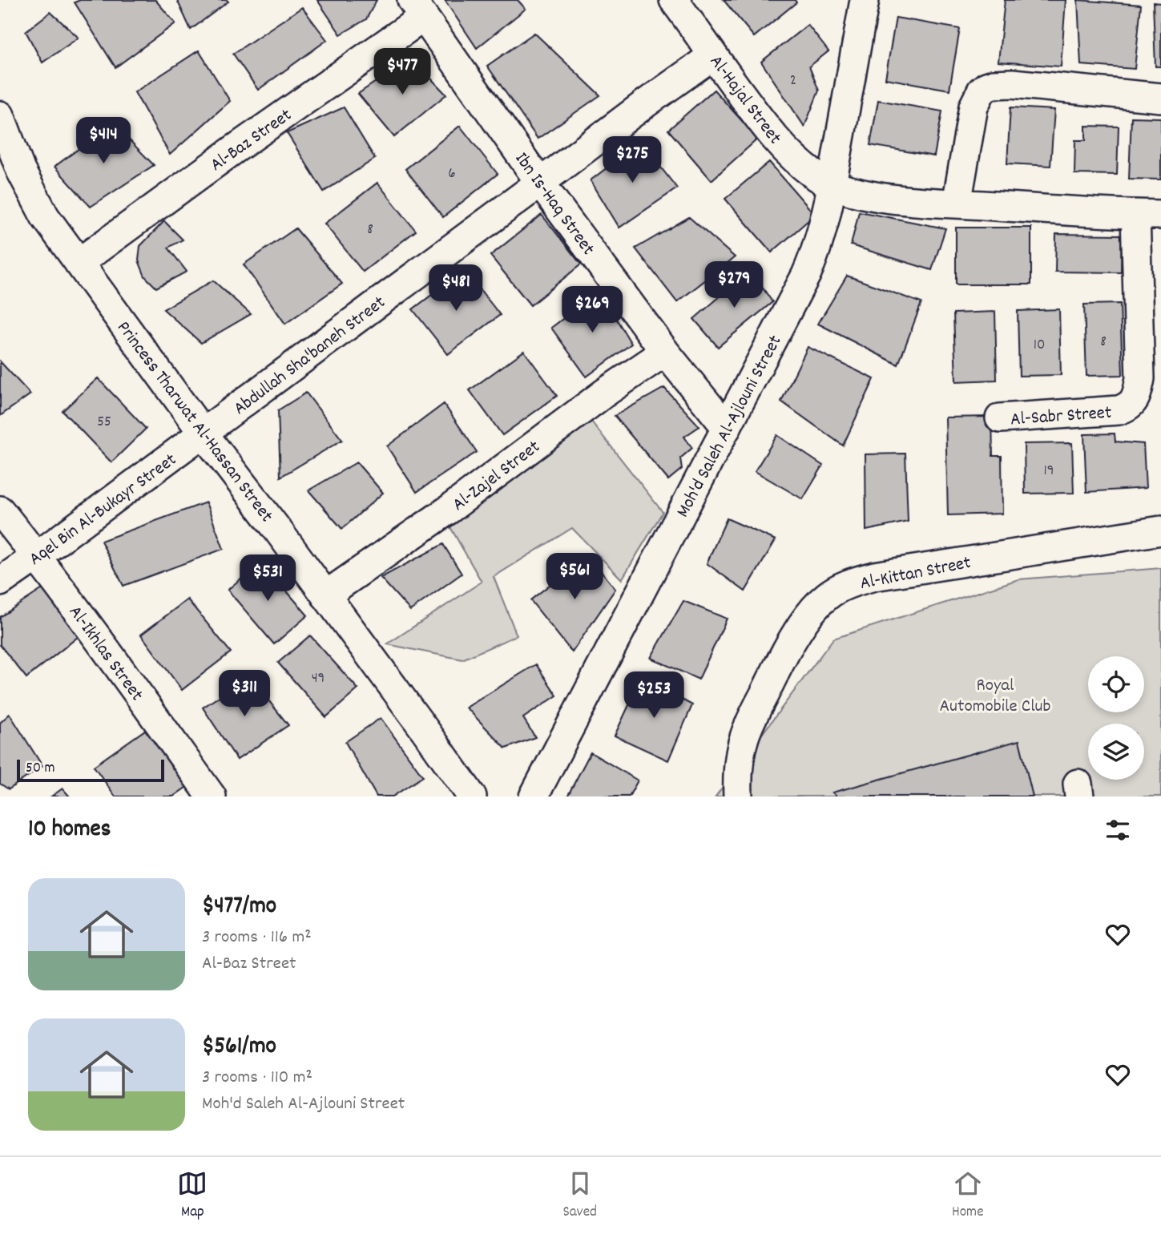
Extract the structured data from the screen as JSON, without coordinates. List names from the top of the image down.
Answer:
{
  "streets": {
    "street": [
      "Al-Hajal Street",
      "Al-Baz Street",
      "Ibn Is-Haq Street",
      "Abdullah Sha'baneh Street",
      "Al-Sabr Street",
      "Princess Tharwat Al-Hassan Street",
      "Moh'd Saleh Al-Ajlouni Street",
      "Al-Zajel Street",
      "Aqel Bin Al-Bukayr Street",
      "Al-Kittan Street",
      "Al-Ikhlas Street"
    ]
  },
  "crossings": [
    ["Al-Hajal Street", "Abdullah Sha'baneh Street"],
    ["Al-Hajal Street", "Al-Sabr Street"],
    ["Al-Hajal Street", "Moh'd Saleh Al-Ajlouni Street"],
    ["Al-Baz Street", "Ibn Is-Haq Street"],
    ["Al-Baz Street", "Princess Tharwat Al-Hassan Street"],
    ["Ibn Is-Haq Street", "Abdullah Sha'baneh Street"],
    ["Ibn Is-Haq Street", "Moh'd Saleh Al-Ajlouni Street"],
    ["Ibn Is-Haq Street", "Al-Zajel Street"],
    ["Abdullah Sha'baneh Street", "Princess Tharwat Al-Hassan Street"],
    ["Abdullah Sha'baneh Street", "Aqel Bin Al-Bukayr Street"],
    ["Al-Sabr Street", "Moh'd Saleh Al-Ajlouni Street"],
    ["Princess Tharwat Al-Hassan Street", "Al-Zajel Street"],
    ["Princess Tharwat Al-Hassan Street", "Aqel Bin Al-Bukayr Street"],
    ["Aqel Bin Al-Bukayr Street", "Al-Ikhlas Street"]
  ],
  "parks": ["Royal Automobile Club"],
  "house_numbers": [
    "2",
    "6",
    "8",
    "8",
    "10",
    "55",
    "19",
    "49"
  ],
  "scale_bar": "50 m",
  "page": {
    "price": [
      "$477",
      "$414",
      "$275",
      "$279",
      "$481",
      "$269",
      "$561",
      "$531",
      "$311",
      "$253"
    ],
    "scale": "50 m",
    "heading": "10 homes",
    "list": [
      {
        "name": "$477/mo",
        "note": "3 rooms · 116 m² · Al-Baz Street"
      },
      {
        "name": "$561/mo",
        "note": "3 rooms · 110 m² · Moh'd Saleh Al-Ajlouni Street"
      }
    ],
    "tabs": ["Map", "Saved", "Home"]
  }
}
